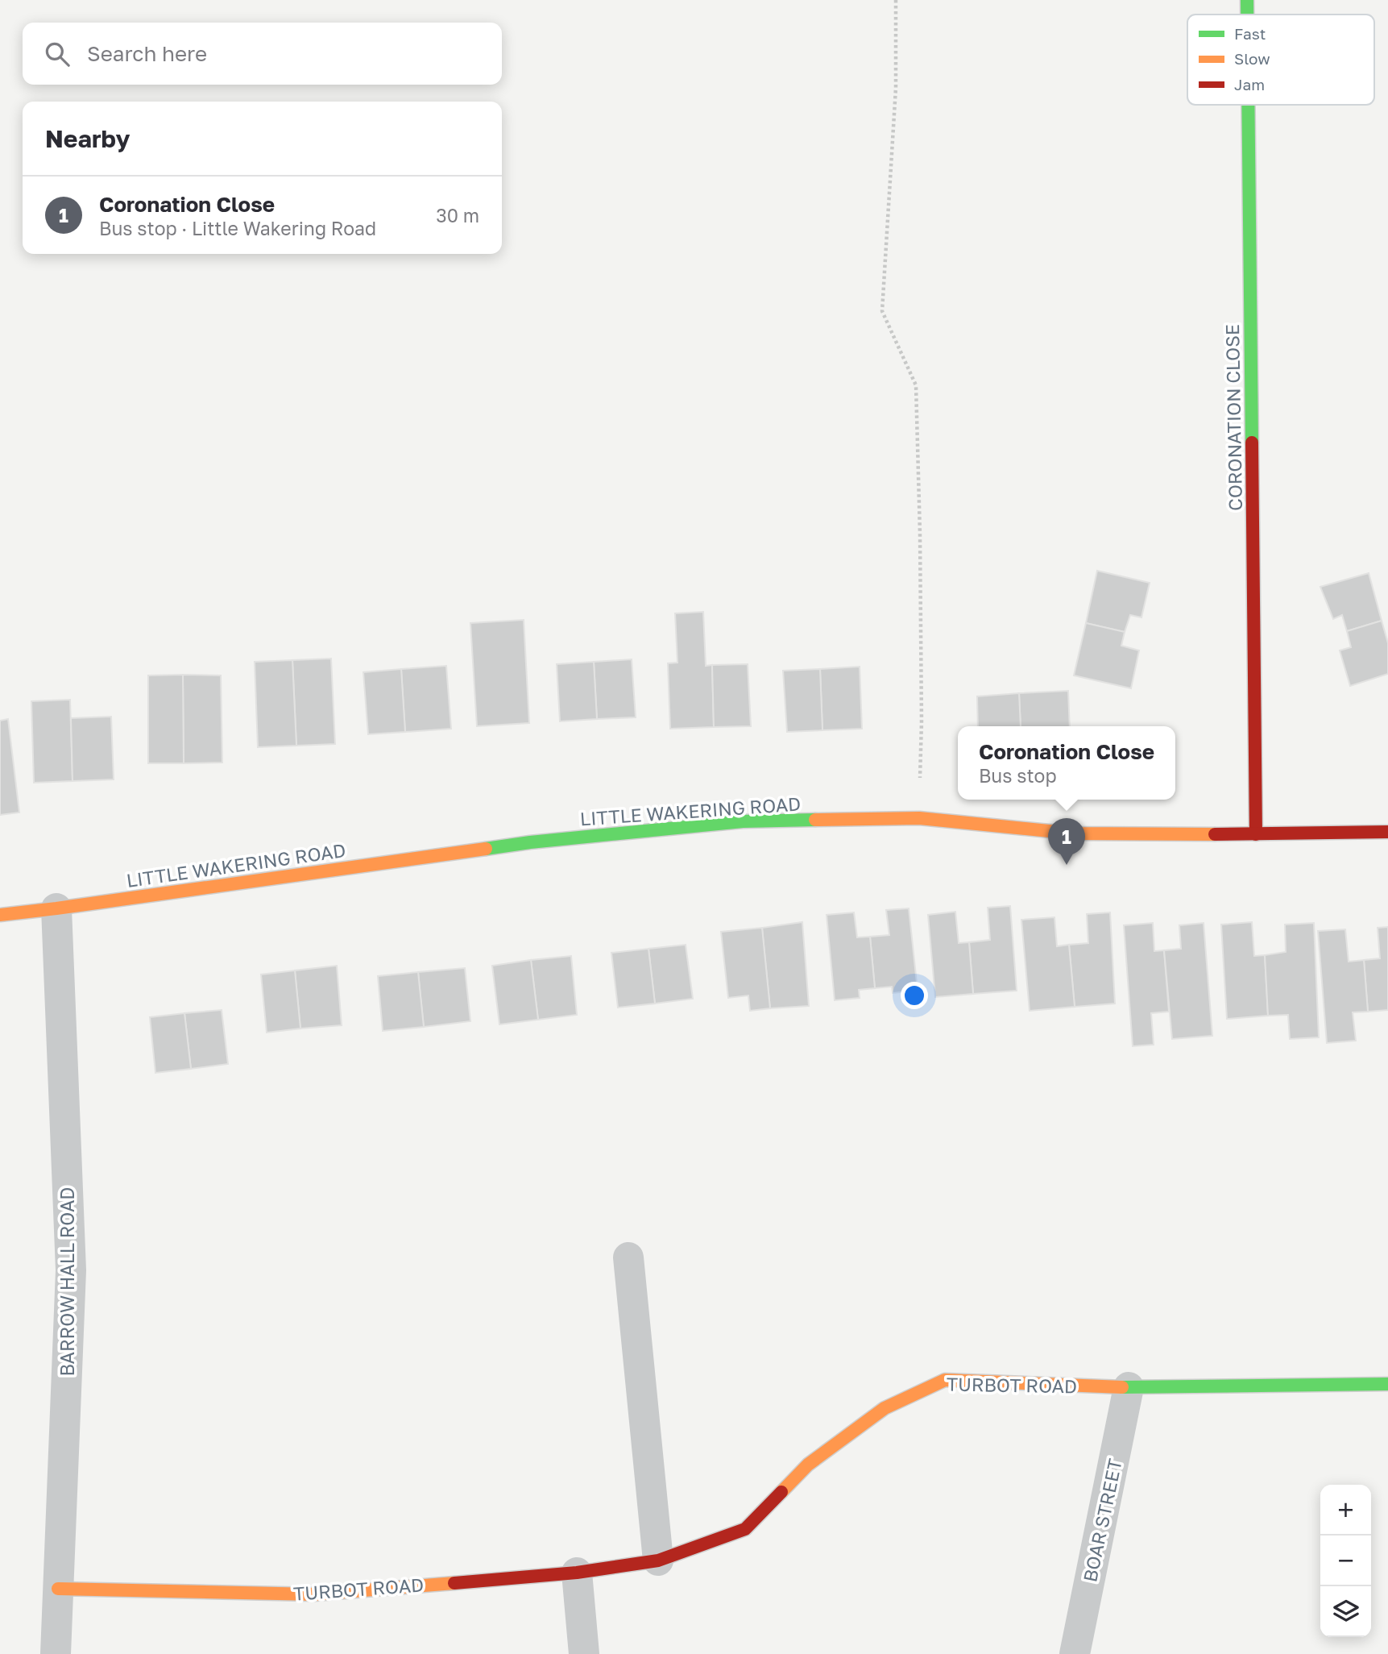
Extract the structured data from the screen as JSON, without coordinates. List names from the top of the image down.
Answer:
{
  "streets": {
    "street": [
      "CORONATION CLOSE",
      "LITTLE WAKERING ROAD",
      "BARROW HALL ROAD",
      "TURBOT ROAD",
      "BOAR STREET"
    ]
  },
  "crossings": [
    ["CORONATION CLOSE", "LITTLE WAKERING ROAD"],
    ["LITTLE WAKERING ROAD", "BARROW HALL ROAD"],
    ["BARROW HALL ROAD", "TURBOT ROAD"],
    ["TURBOT ROAD", "BOAR STREET"]
  ],
  "legend": ["Fast", "Slow", "Jam"],
  "page": {
    "search": "Search here",
    "heading": "Nearby",
    "list": [
      {
        "mark": "1",
        "name": "Coronation Close",
        "note": "Bus stop · Little Wakering Road",
        "value": "30 m"
      }
    ],
    "popup": ["Coronation Close", "Bus stop"],
    "pins": "1",
    "map_buttons": ["+", "−"]
  }
}
